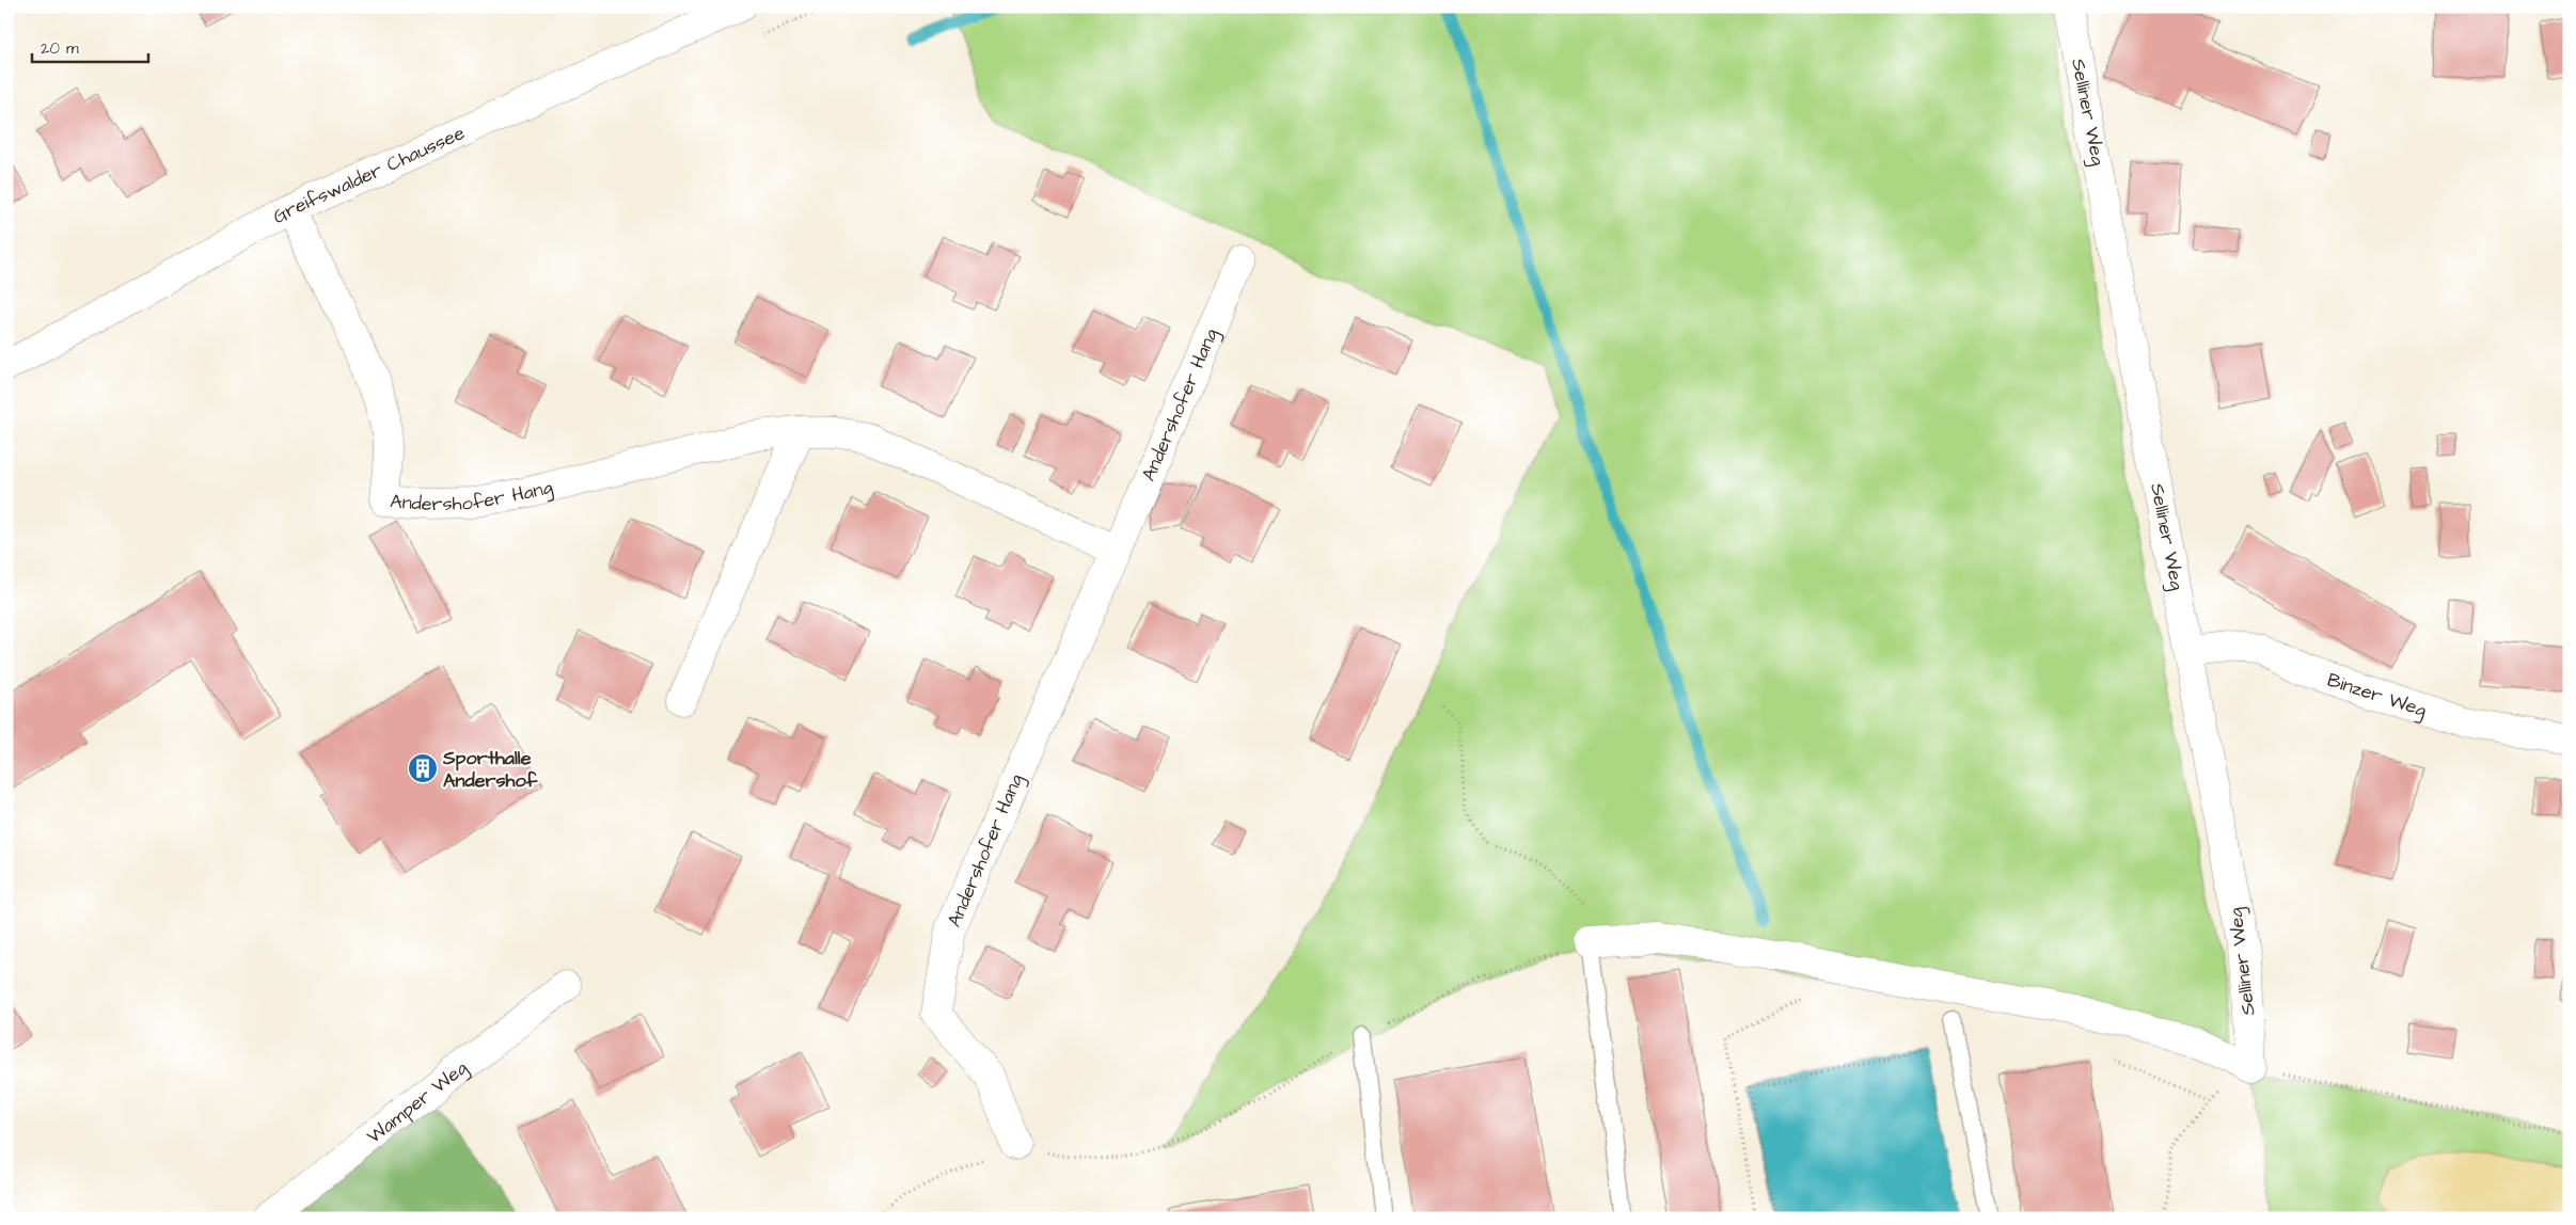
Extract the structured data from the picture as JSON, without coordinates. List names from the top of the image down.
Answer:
{
  "streets": {
    "street": [
      "Selliner Weg",
      "Greifswalder Chaussee",
      "Andershofer Hang",
      "Binzer Weg",
      "Wamper Weg"
    ]
  },
  "crossings": [
    ["Selliner Weg", "Binzer Weg"],
    ["Greifswalder Chaussee", "Andershofer Hang"]
  ],
  "places": {
    "building": ["Sporthalle Andershof"]
  },
  "scale_bar": "20 m"
}
